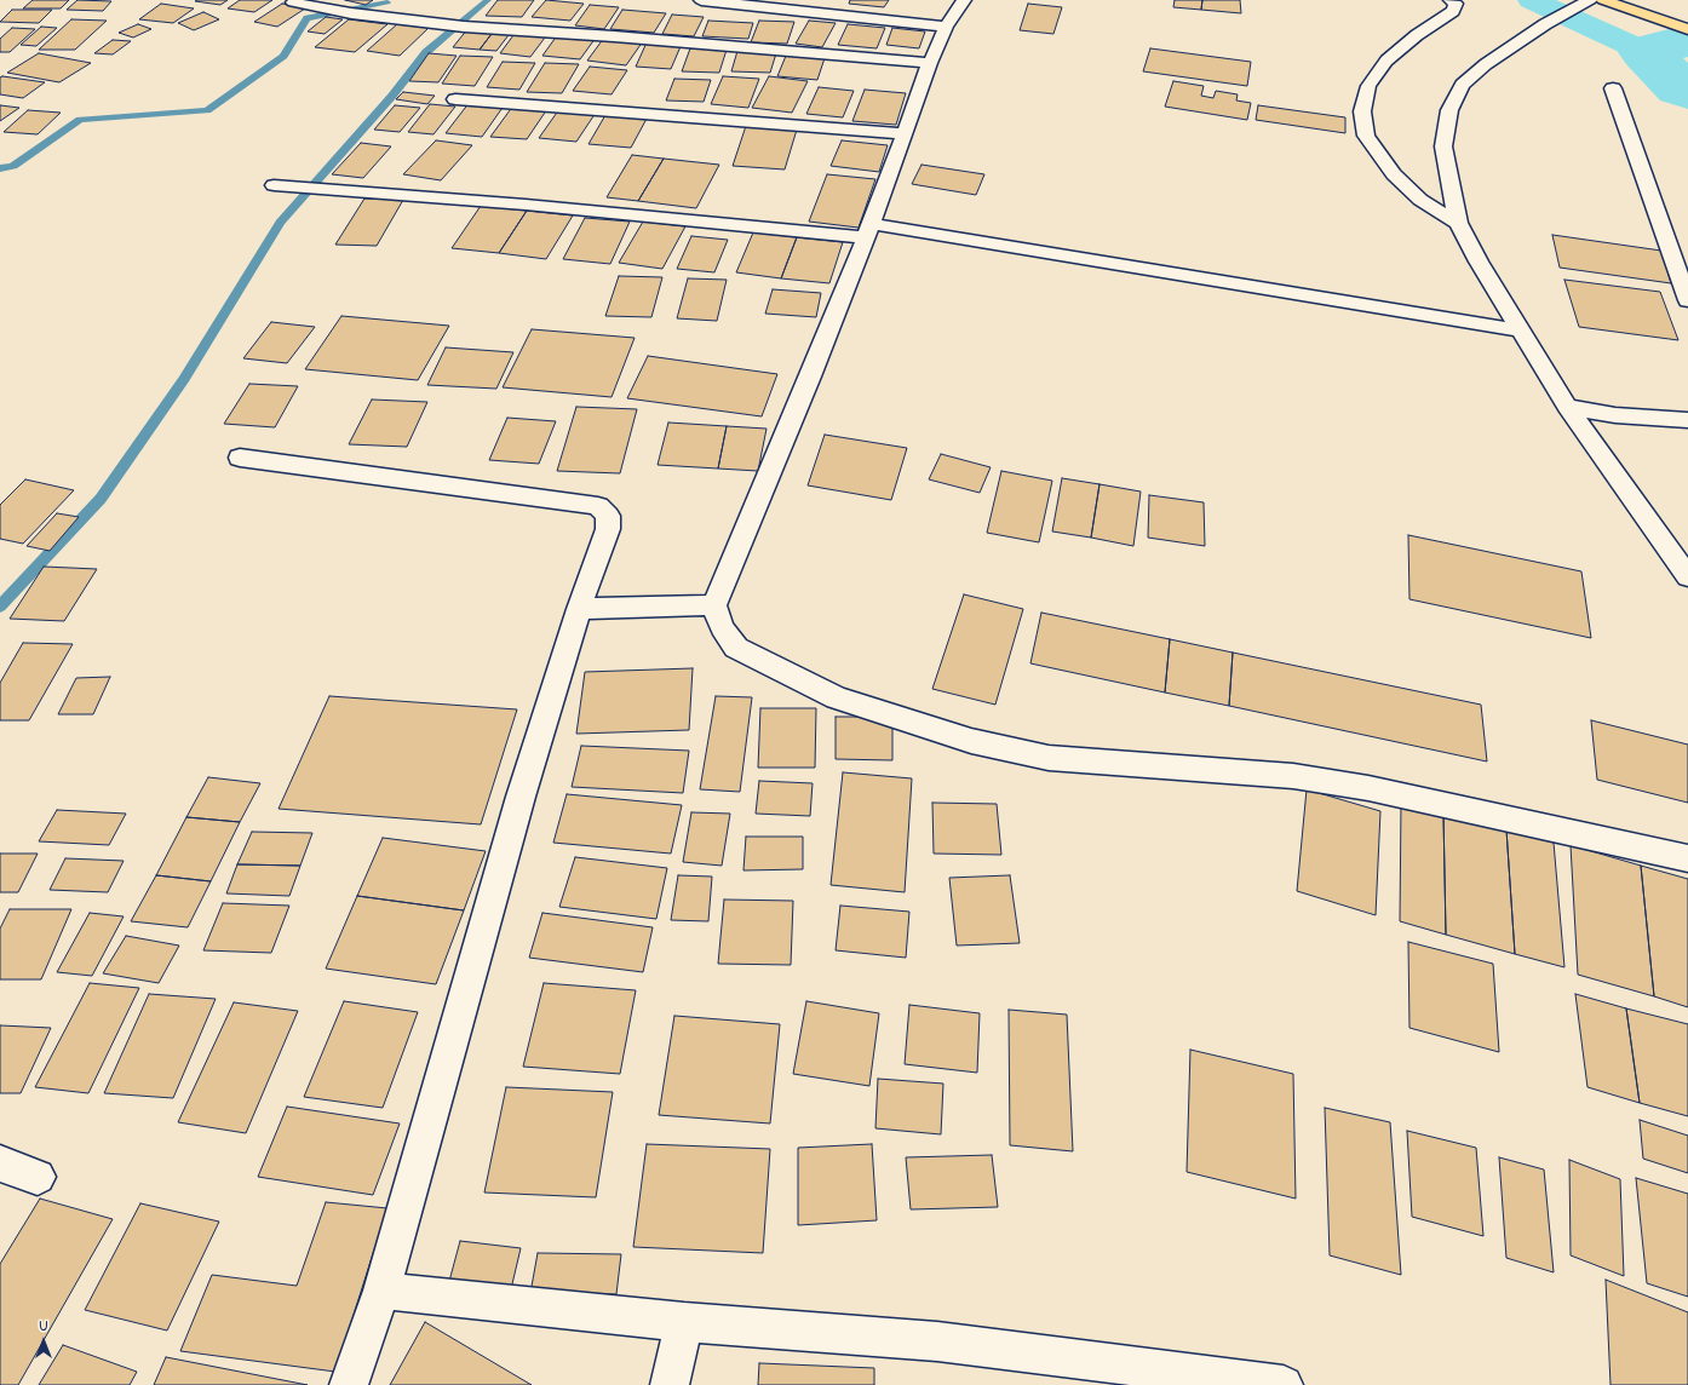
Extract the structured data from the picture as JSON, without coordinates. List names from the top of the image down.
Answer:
{
  "north": "top"
}
